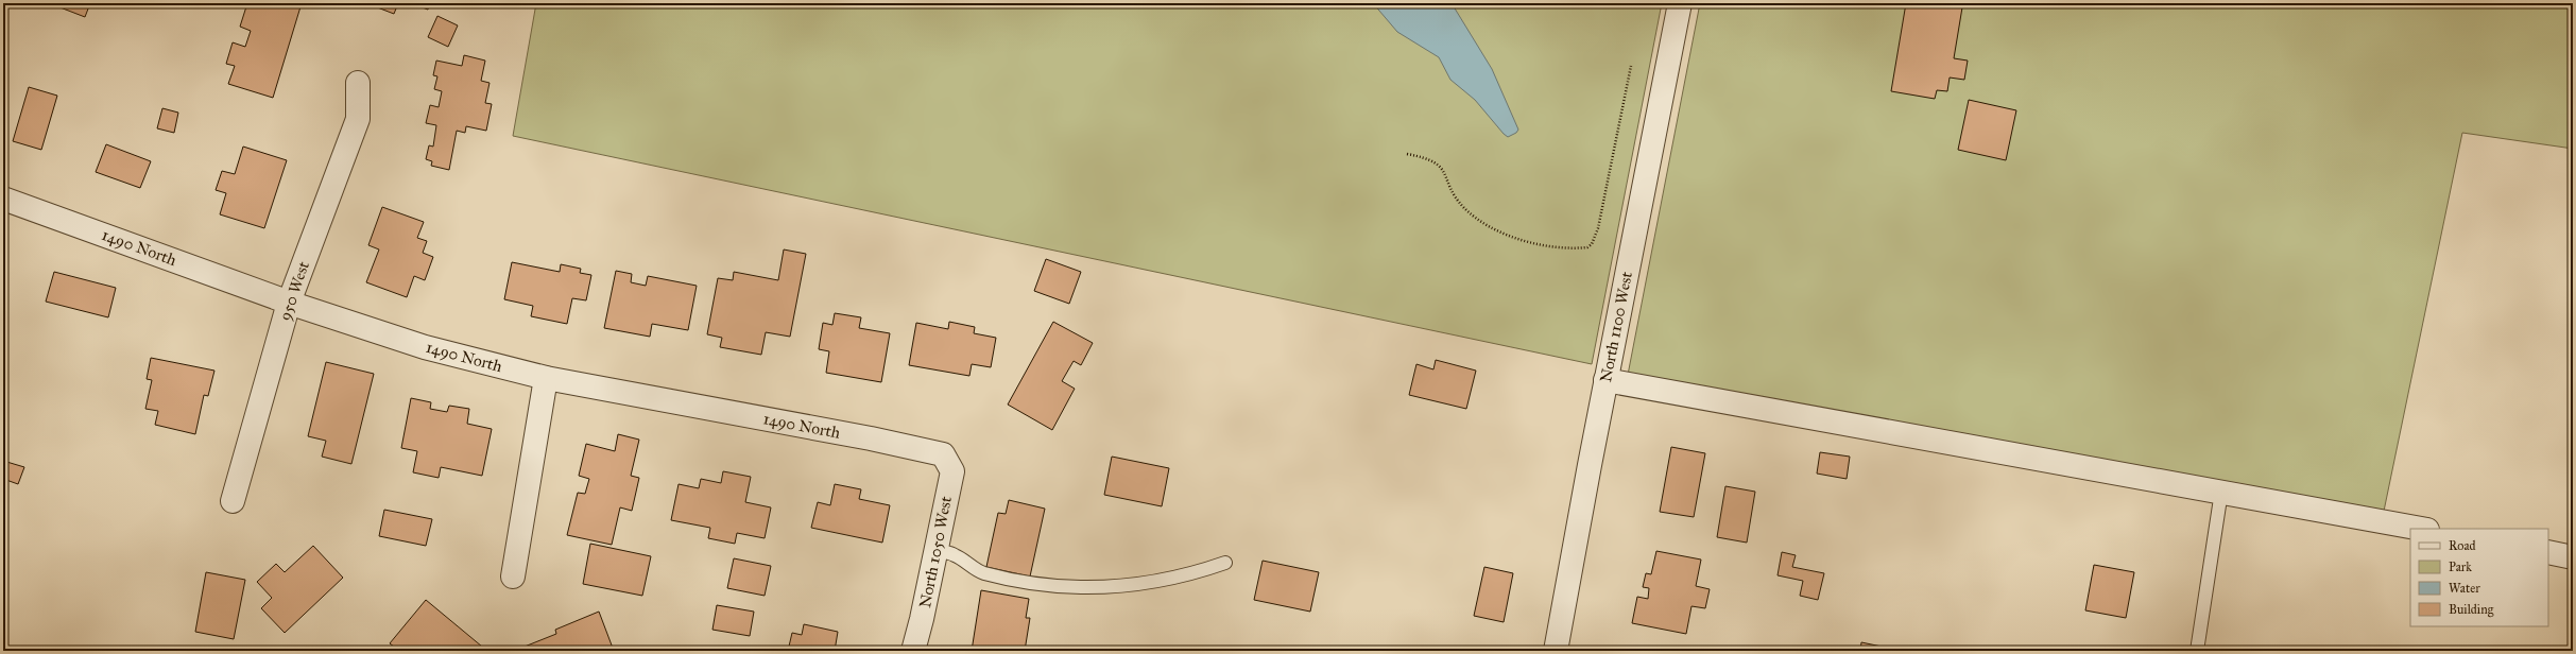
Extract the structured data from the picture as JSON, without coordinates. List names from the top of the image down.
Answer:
{
  "streets": {
    "street": [
      "1490 North",
      "950 West",
      "North 1100 West",
      "North 1050 West"
    ]
  },
  "crossings": [
    ["1490 North", "950 West"],
    ["1490 North", "North 1050 West"]
  ],
  "legend": [
    "Road",
    "Park",
    "Water",
    "Building"
  ]
}
